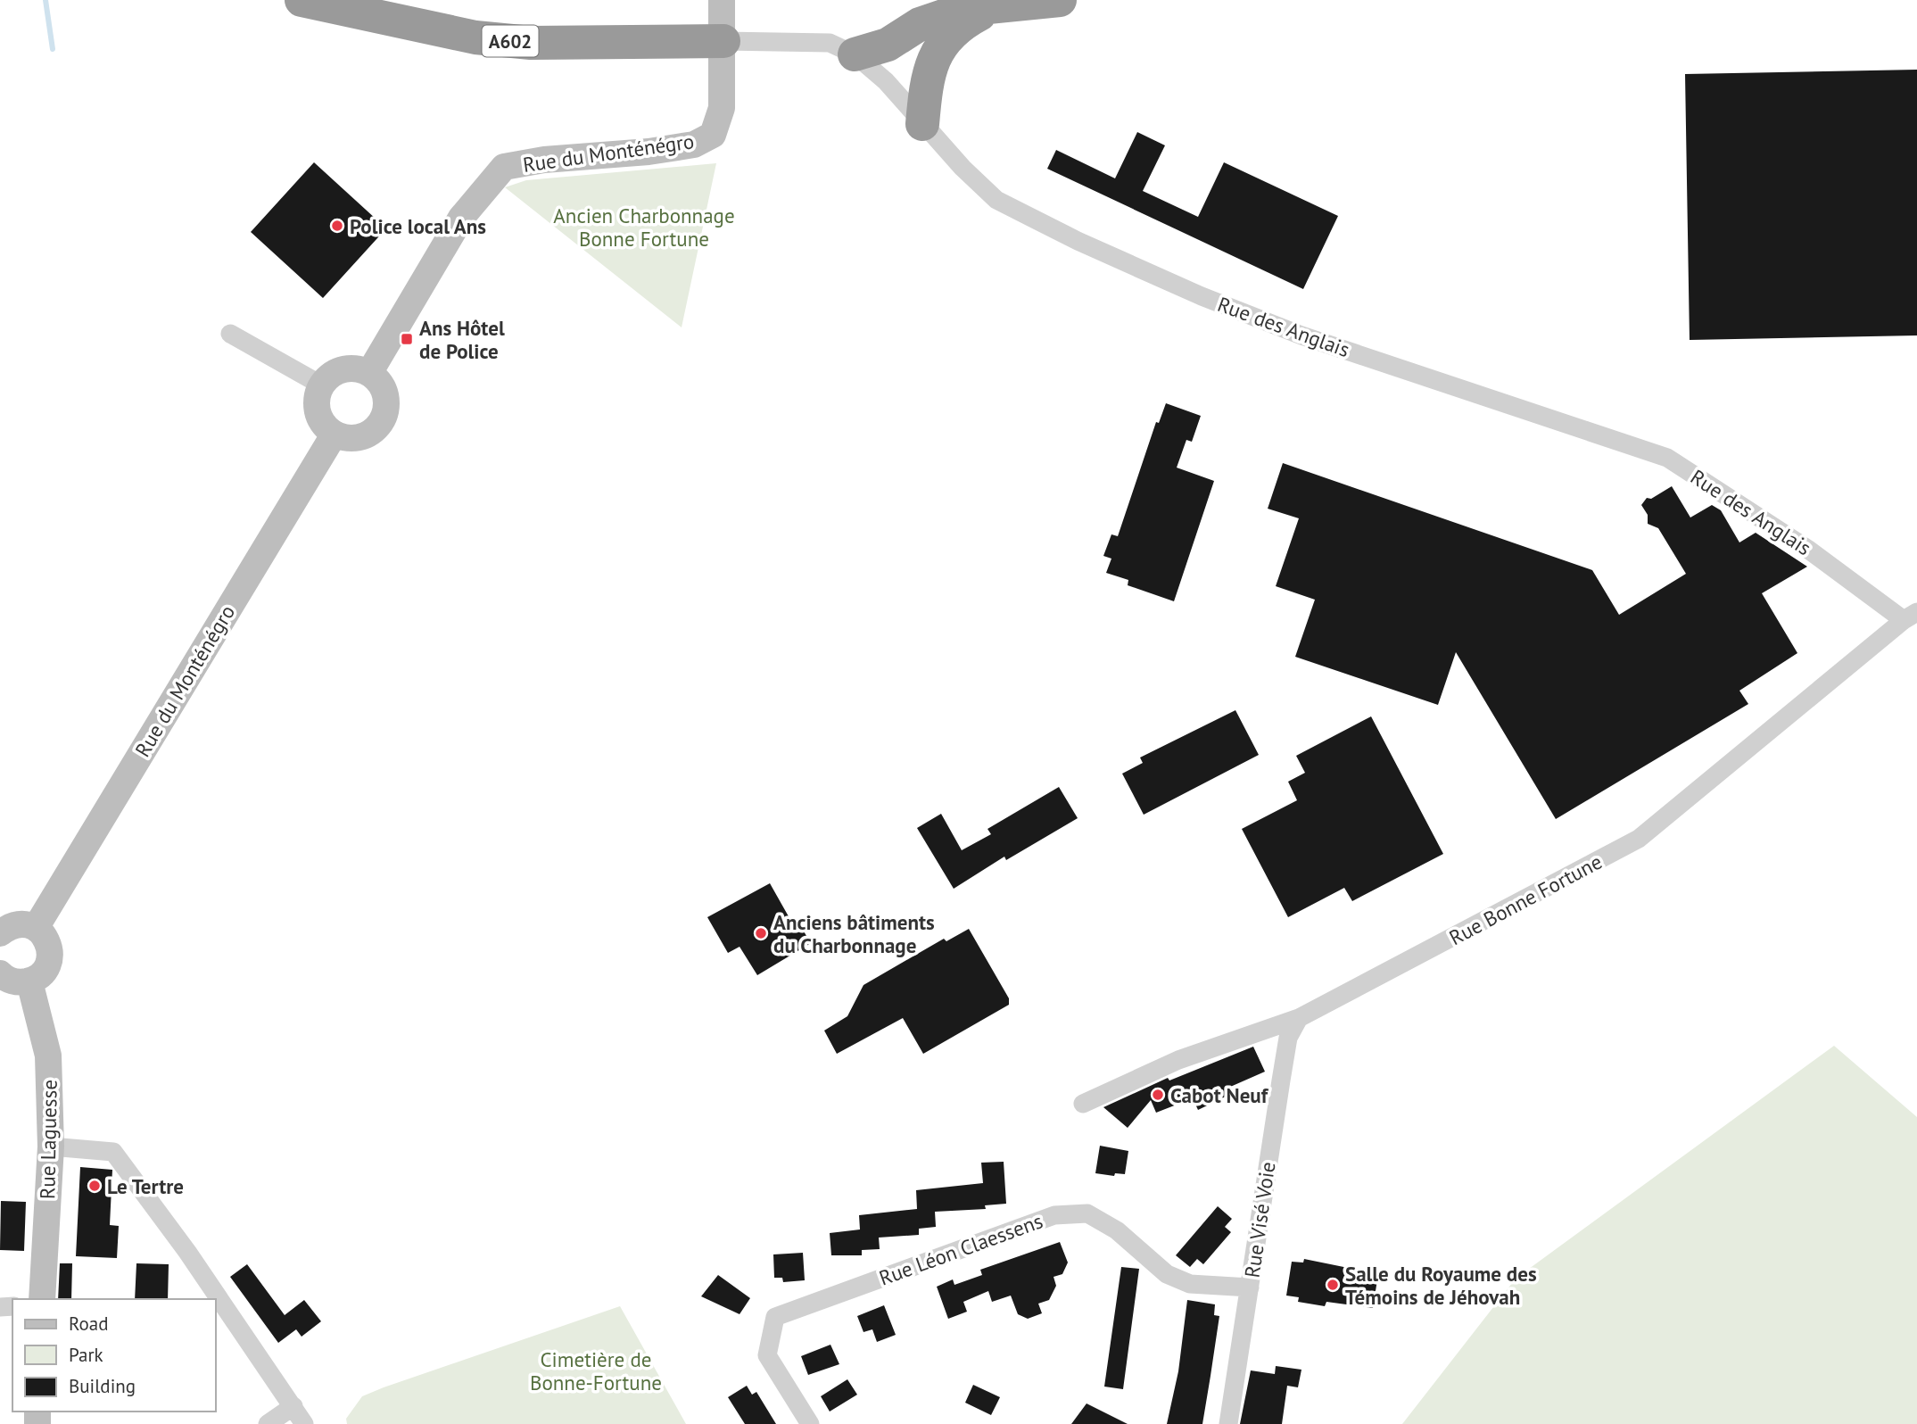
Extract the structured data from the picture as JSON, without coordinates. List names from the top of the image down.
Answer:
{
  "streets": {
    "highway": ["A602"],
    "street": [
      "Rue du Monténégro",
      "Rue des Anglais",
      "Rue Bonne Fortune",
      "Rue Laguesse",
      "Rue Visé Voie",
      "Rue Léon Claessens"
    ]
  },
  "crossings": [
    ["A602", "Rue du Monténégro"],
    ["A602", "Rue des Anglais"],
    ["Rue du Monténégro", "Rue des Anglais"],
    ["Rue des Anglais", "Rue Bonne Fortune"],
    ["Rue Bonne Fortune", "Rue Visé Voie"],
    ["Rue Visé Voie", "Rue Léon Claessens"]
  ],
  "parks": ["Ancien Charbonnage Bonne Fortune", "Cimetière de Bonne-Fortune"],
  "places": {
    "other": [
      "Police local Ans",
      "Anciens bâtiments du Charbonnage",
      "Cabot Neuf",
      "Le Tertre",
      "Salle du Royaume des Témoins de Jéhovah"
    ],
    "transit": ["Ans Hôtel de Police"]
  },
  "legend": ["Road", "Park", "Building"]
}
